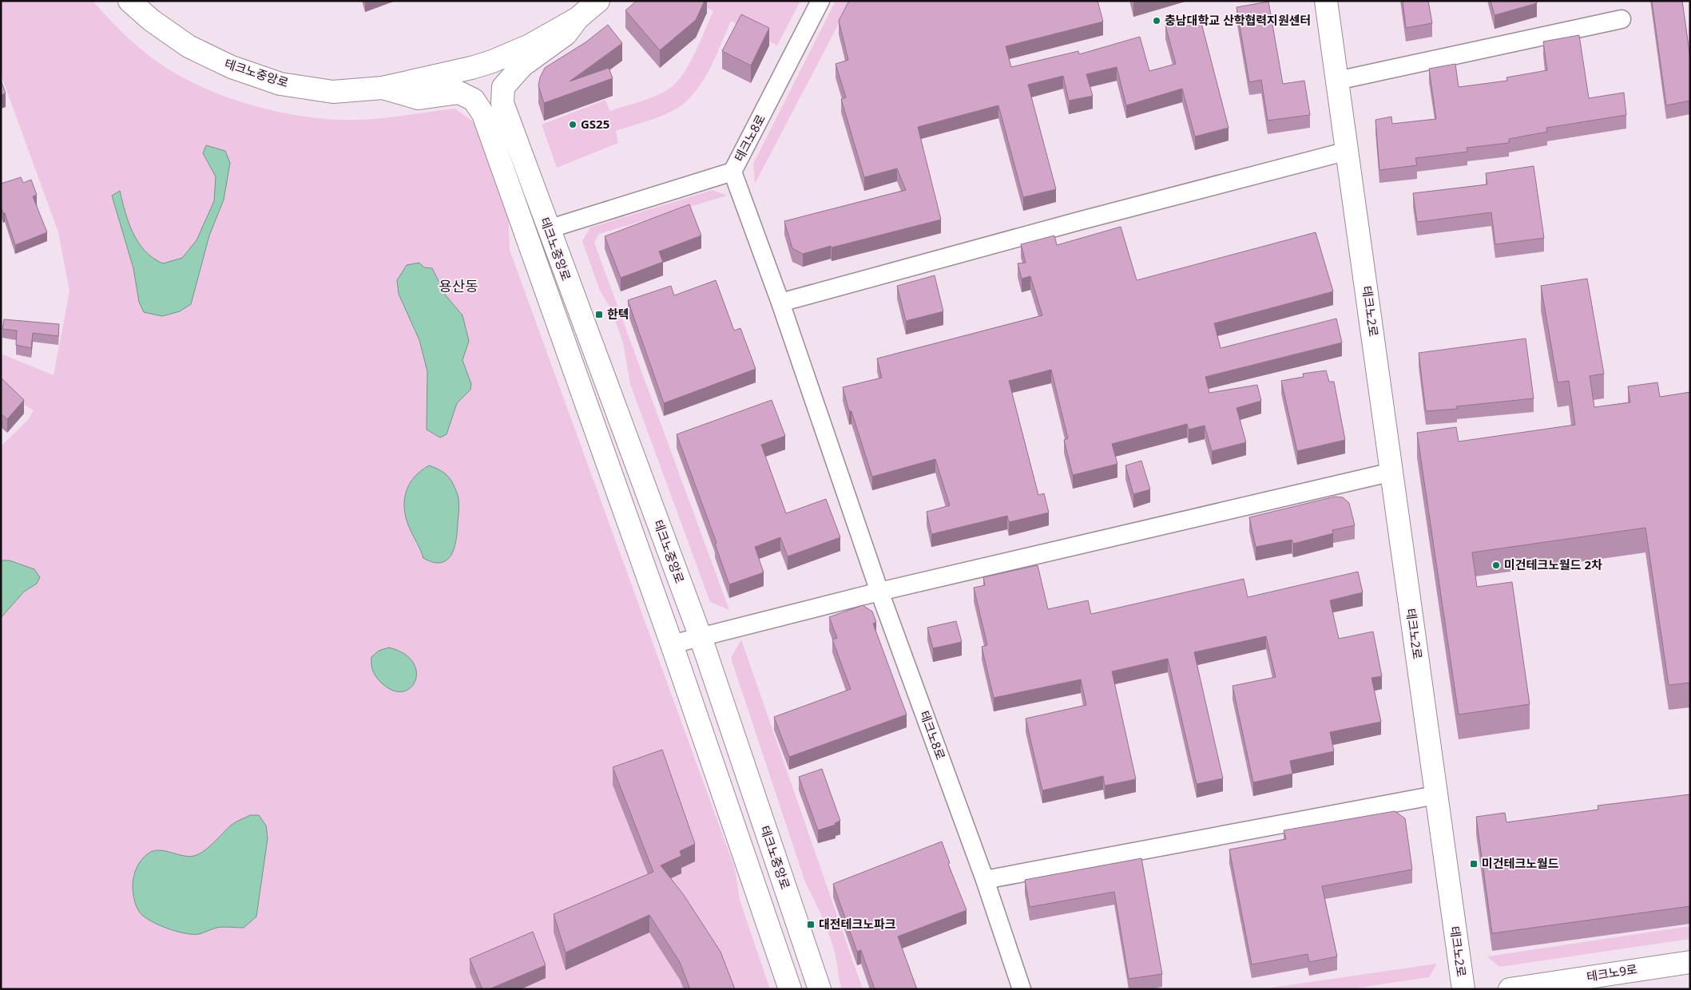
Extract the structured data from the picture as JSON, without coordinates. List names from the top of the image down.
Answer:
{
  "streets": {
    "main road": ["테크노중앙로", "테크노2로", "테크노9로"],
    "street": ["테크노8로"]
  },
  "districts": ["용산동"],
  "places": {
    "other": ["충남대학교 산학협력지원센터", "GS25", "미건테크노월드 2차"],
    "transit": ["한텍", "미건테크노월드", "대전테크노파크"]
  }
}
